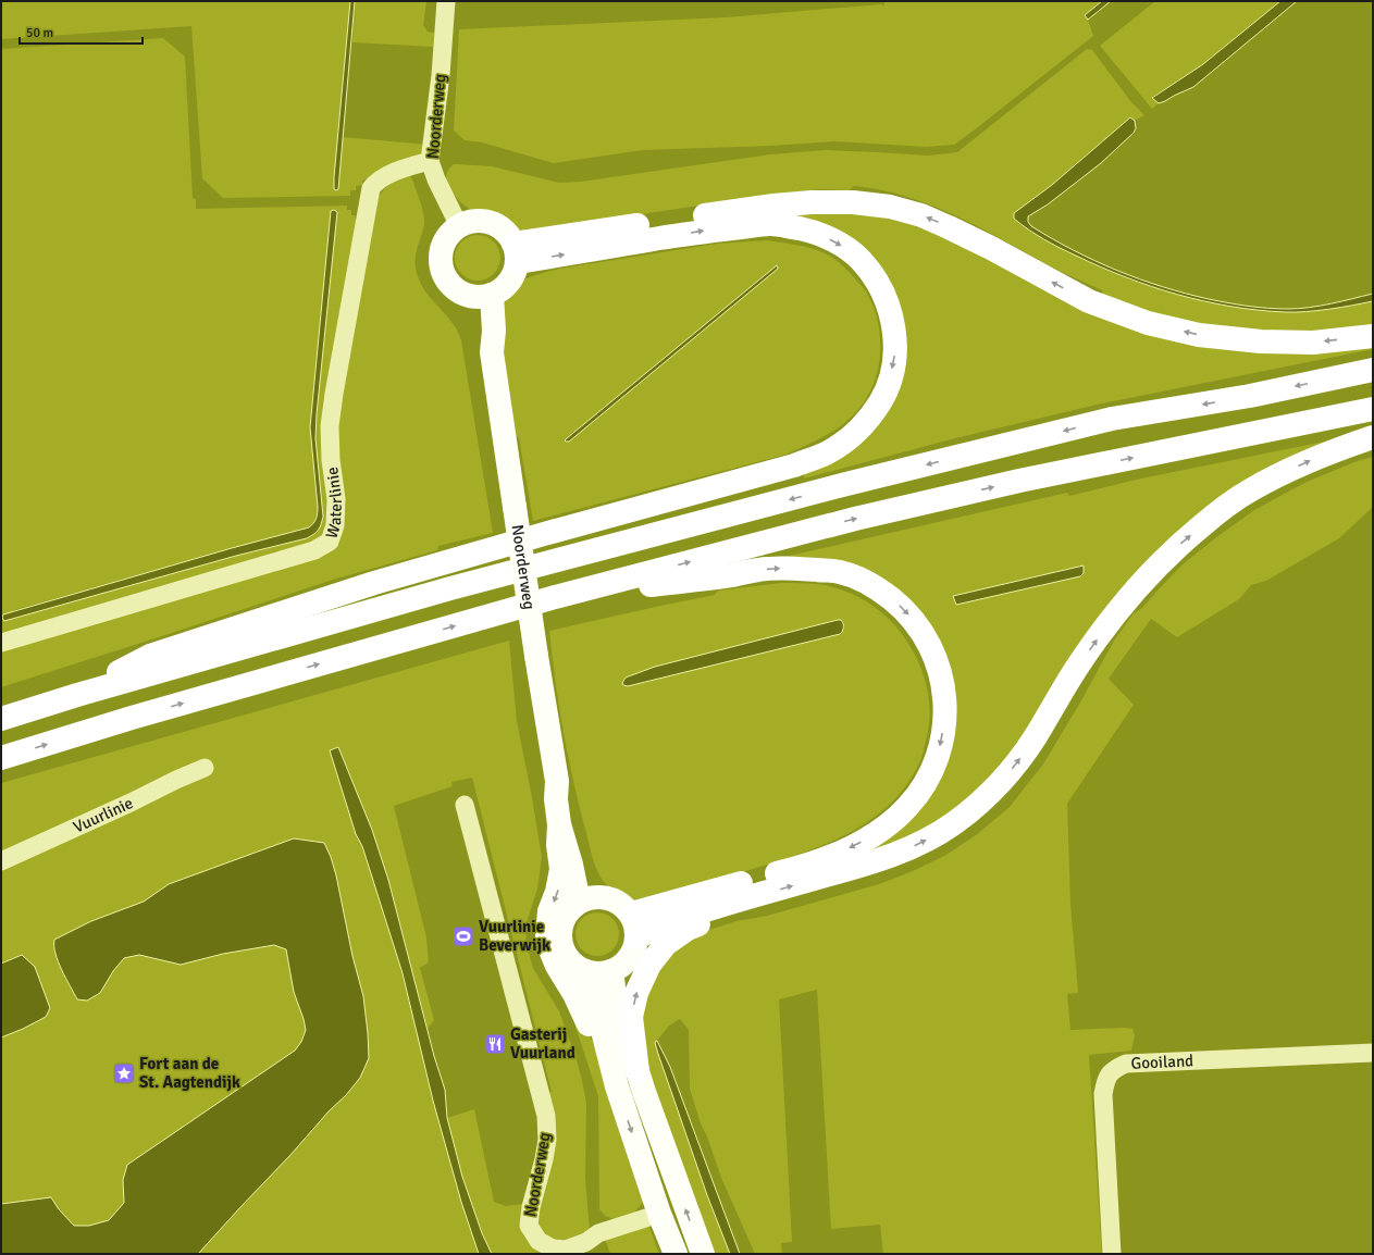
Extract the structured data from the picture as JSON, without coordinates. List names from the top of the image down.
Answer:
{
  "streets": {
    "main road": ["Noorderweg"],
    "street": ["Waterlinie", "Vuurlinie", "Gooiland"]
  },
  "crossings": [
    ["Noorderweg", "Waterlinie"]
  ],
  "places": {
    "sports": ["Vuurlinie Beverwijk"],
    "restaurant": ["Gasterij Vuurland"],
    "place": ["Fort aan de St. Aagtendijk"]
  },
  "scale_bar": "50 m"
}
